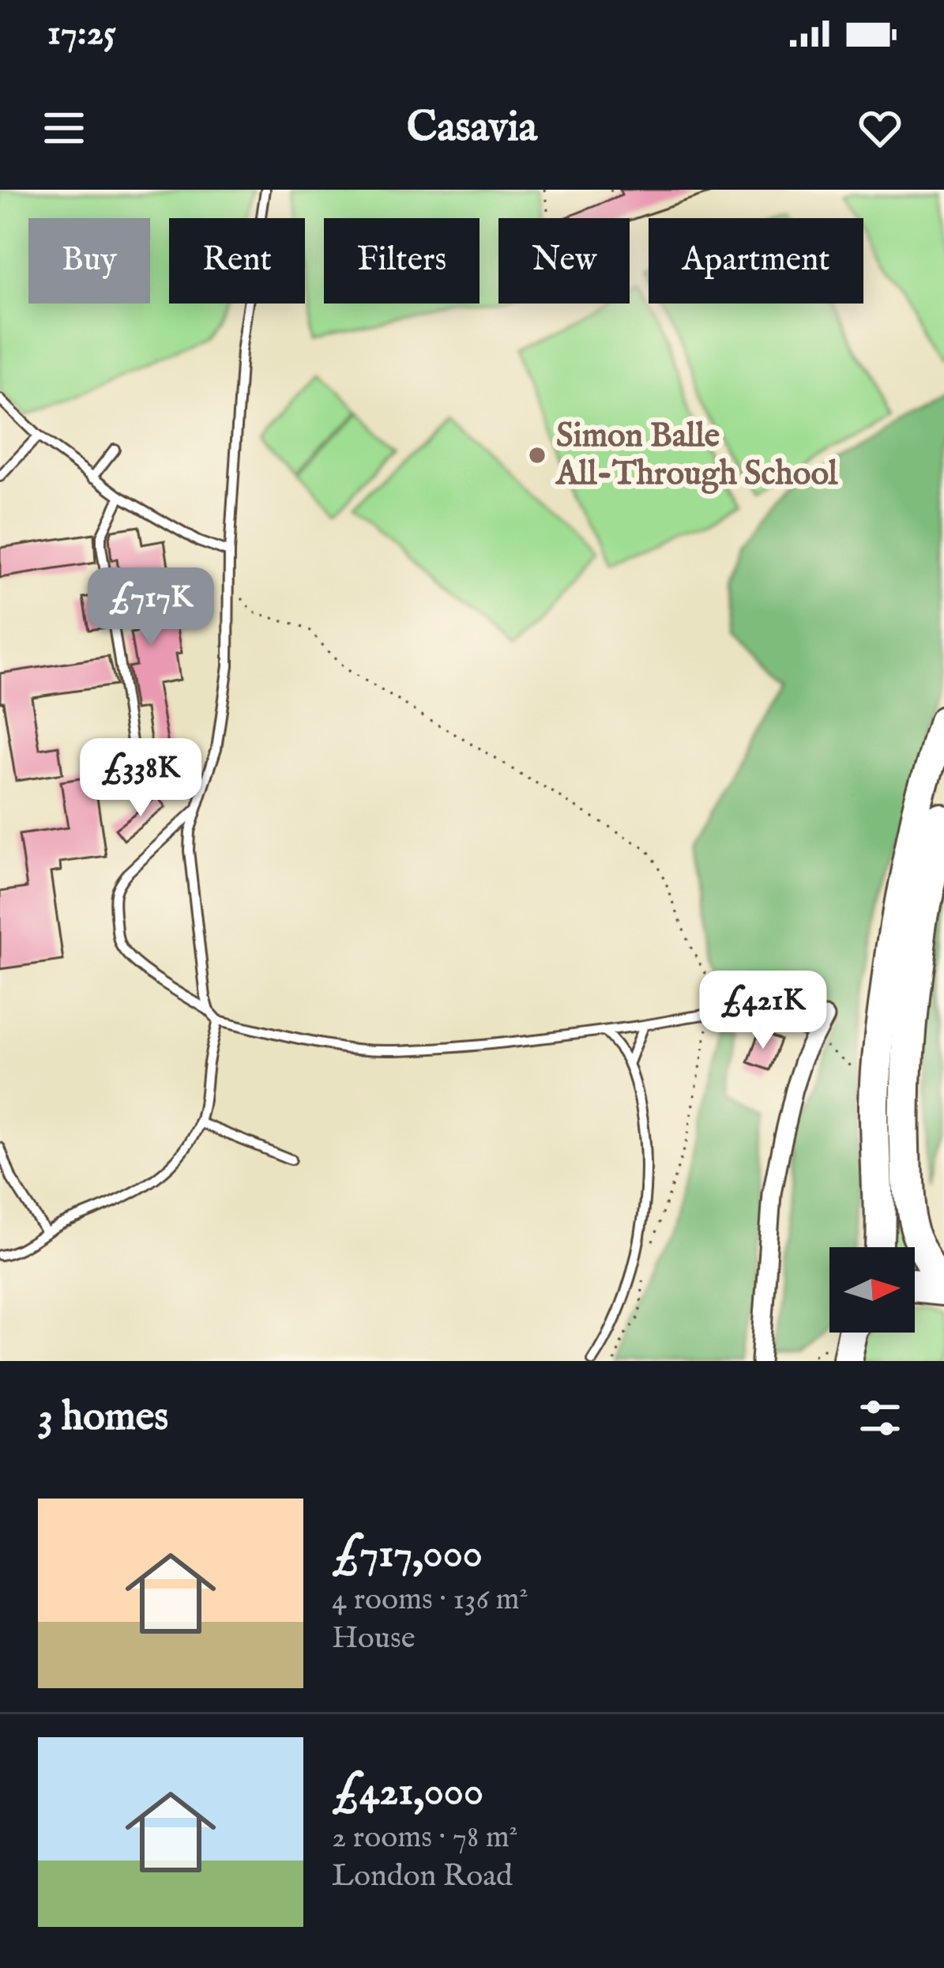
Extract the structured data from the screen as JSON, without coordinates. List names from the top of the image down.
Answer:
{
  "places": ["Simon Balle All-Through School"],
  "north": "right",
  "page": {
    "status": "17:25",
    "header": "Casavia",
    "chip": [
      "Buy",
      "Rent",
      "Filters",
      "New",
      "Apartment"
    ],
    "price": ["£717K", "£338K", "£421K"],
    "heading": "3 homes",
    "list": [
      {
        "name": "£717,000",
        "note": "4 rooms · 136 m² · House"
      },
      {
        "name": "£421,000",
        "note": "2 rooms · 78 m² · London Road"
      }
    ]
  }
}
